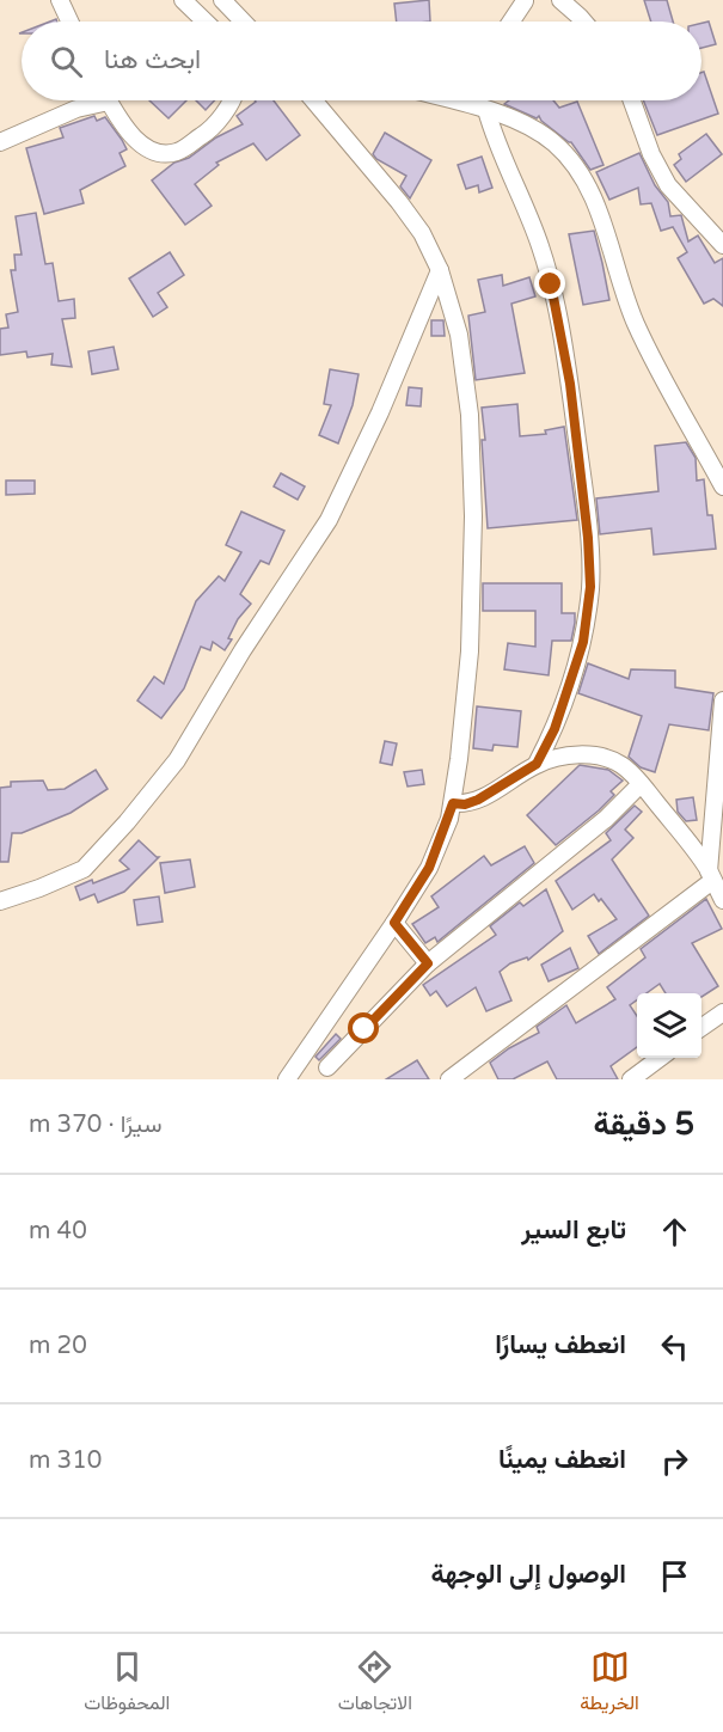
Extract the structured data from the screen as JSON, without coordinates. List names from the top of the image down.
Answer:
{
  "page": {
    "search": "ابحث هنا",
    "heading": ["5 دقيقة", "سيرًا · 370 m"],
    "list": [
      ["تابع السير", "40 m"],
      ["انعطف يسارًا", "20 m"],
      ["انعطف يمينًا", "310 m"],
      "الوصول إلى الوجهة"
    ],
    "nav": ["الخريطة", "الاتجاهات", "المحفوظات"]
  }
}
